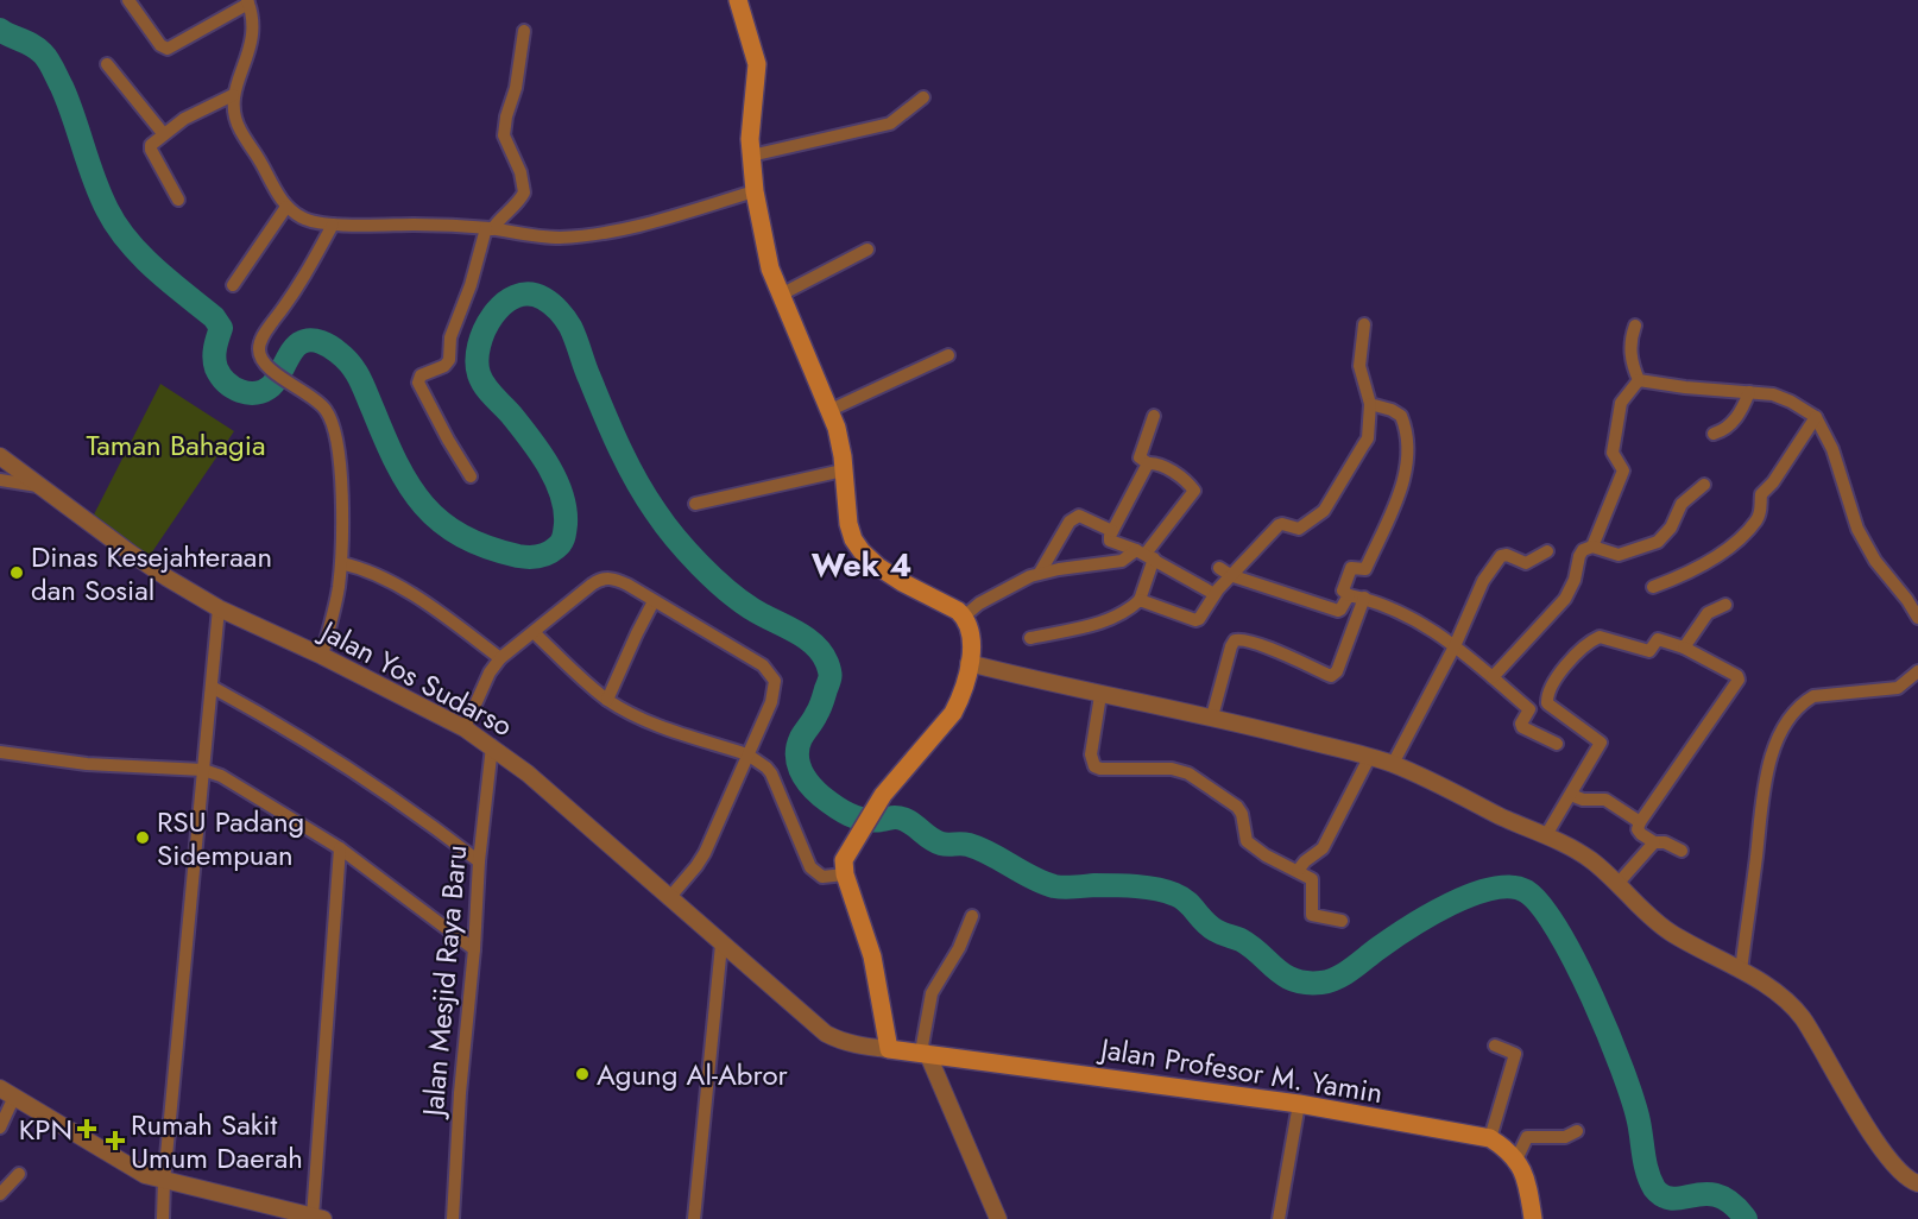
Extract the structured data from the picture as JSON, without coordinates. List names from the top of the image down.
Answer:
{
  "streets": {
    "main road": ["Jalan Profesor M. Yamin"],
    "street": ["Jalan Yos Sudarso", "Jalan Mesjid Raya Baru"]
  },
  "crossings": [
    ["Jalan Yos Sudarso", "Jalan Mesjid Raya Baru"],
    ["Jalan Yos Sudarso", "Jalan Profesor M. Yamin"]
  ],
  "districts": ["Wek 4"],
  "parks": ["Taman Bahagia"],
  "places": {
    "other": ["Dinas Kesejahteraan dan Sosial", "RSU Padang Sidempuan", "Agung Al-Abror"],
    "health": ["KPN", "Rumah Sakit Umum Daerah"]
  }
}
